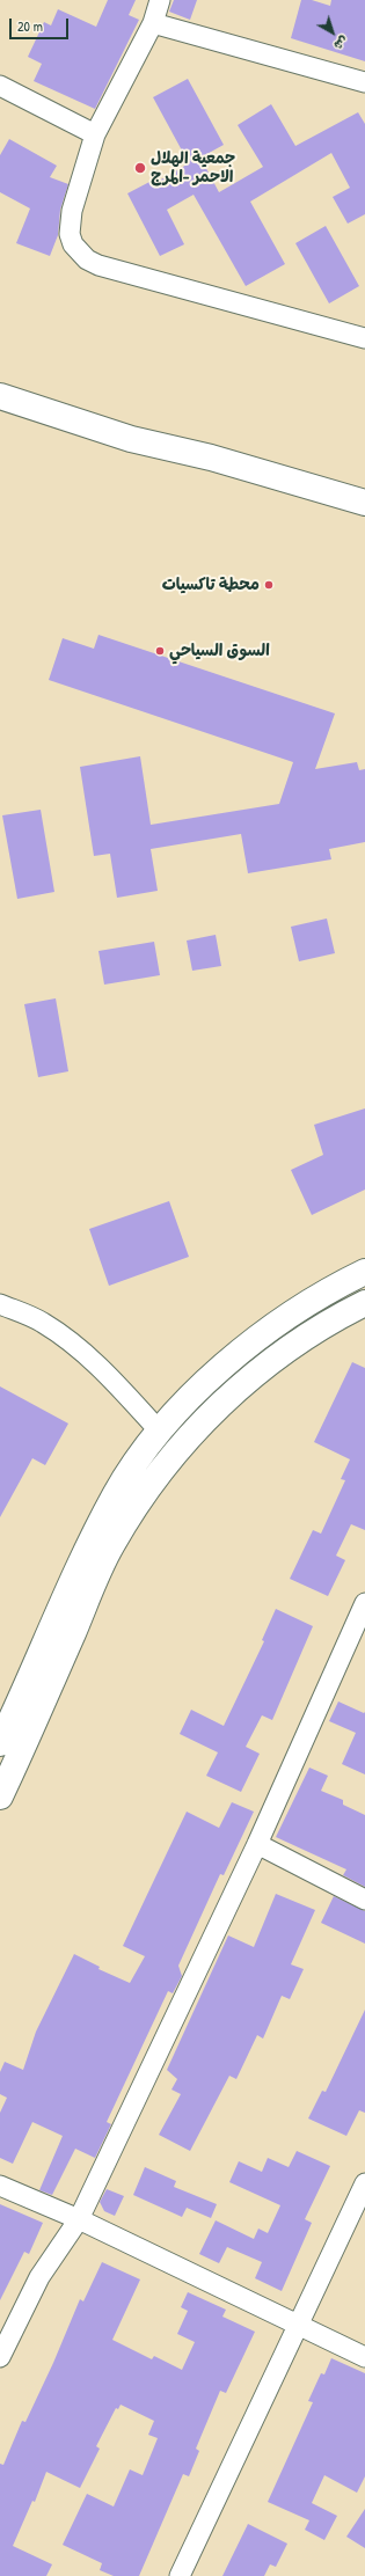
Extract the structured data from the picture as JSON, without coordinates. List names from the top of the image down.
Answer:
{
  "places": ["جمعية الهلال الاحمر -المرج", "محطة تاكسيات", "السوق السياحي"],
  "scale_bar": "20 m",
  "north": "bottom right"
}
